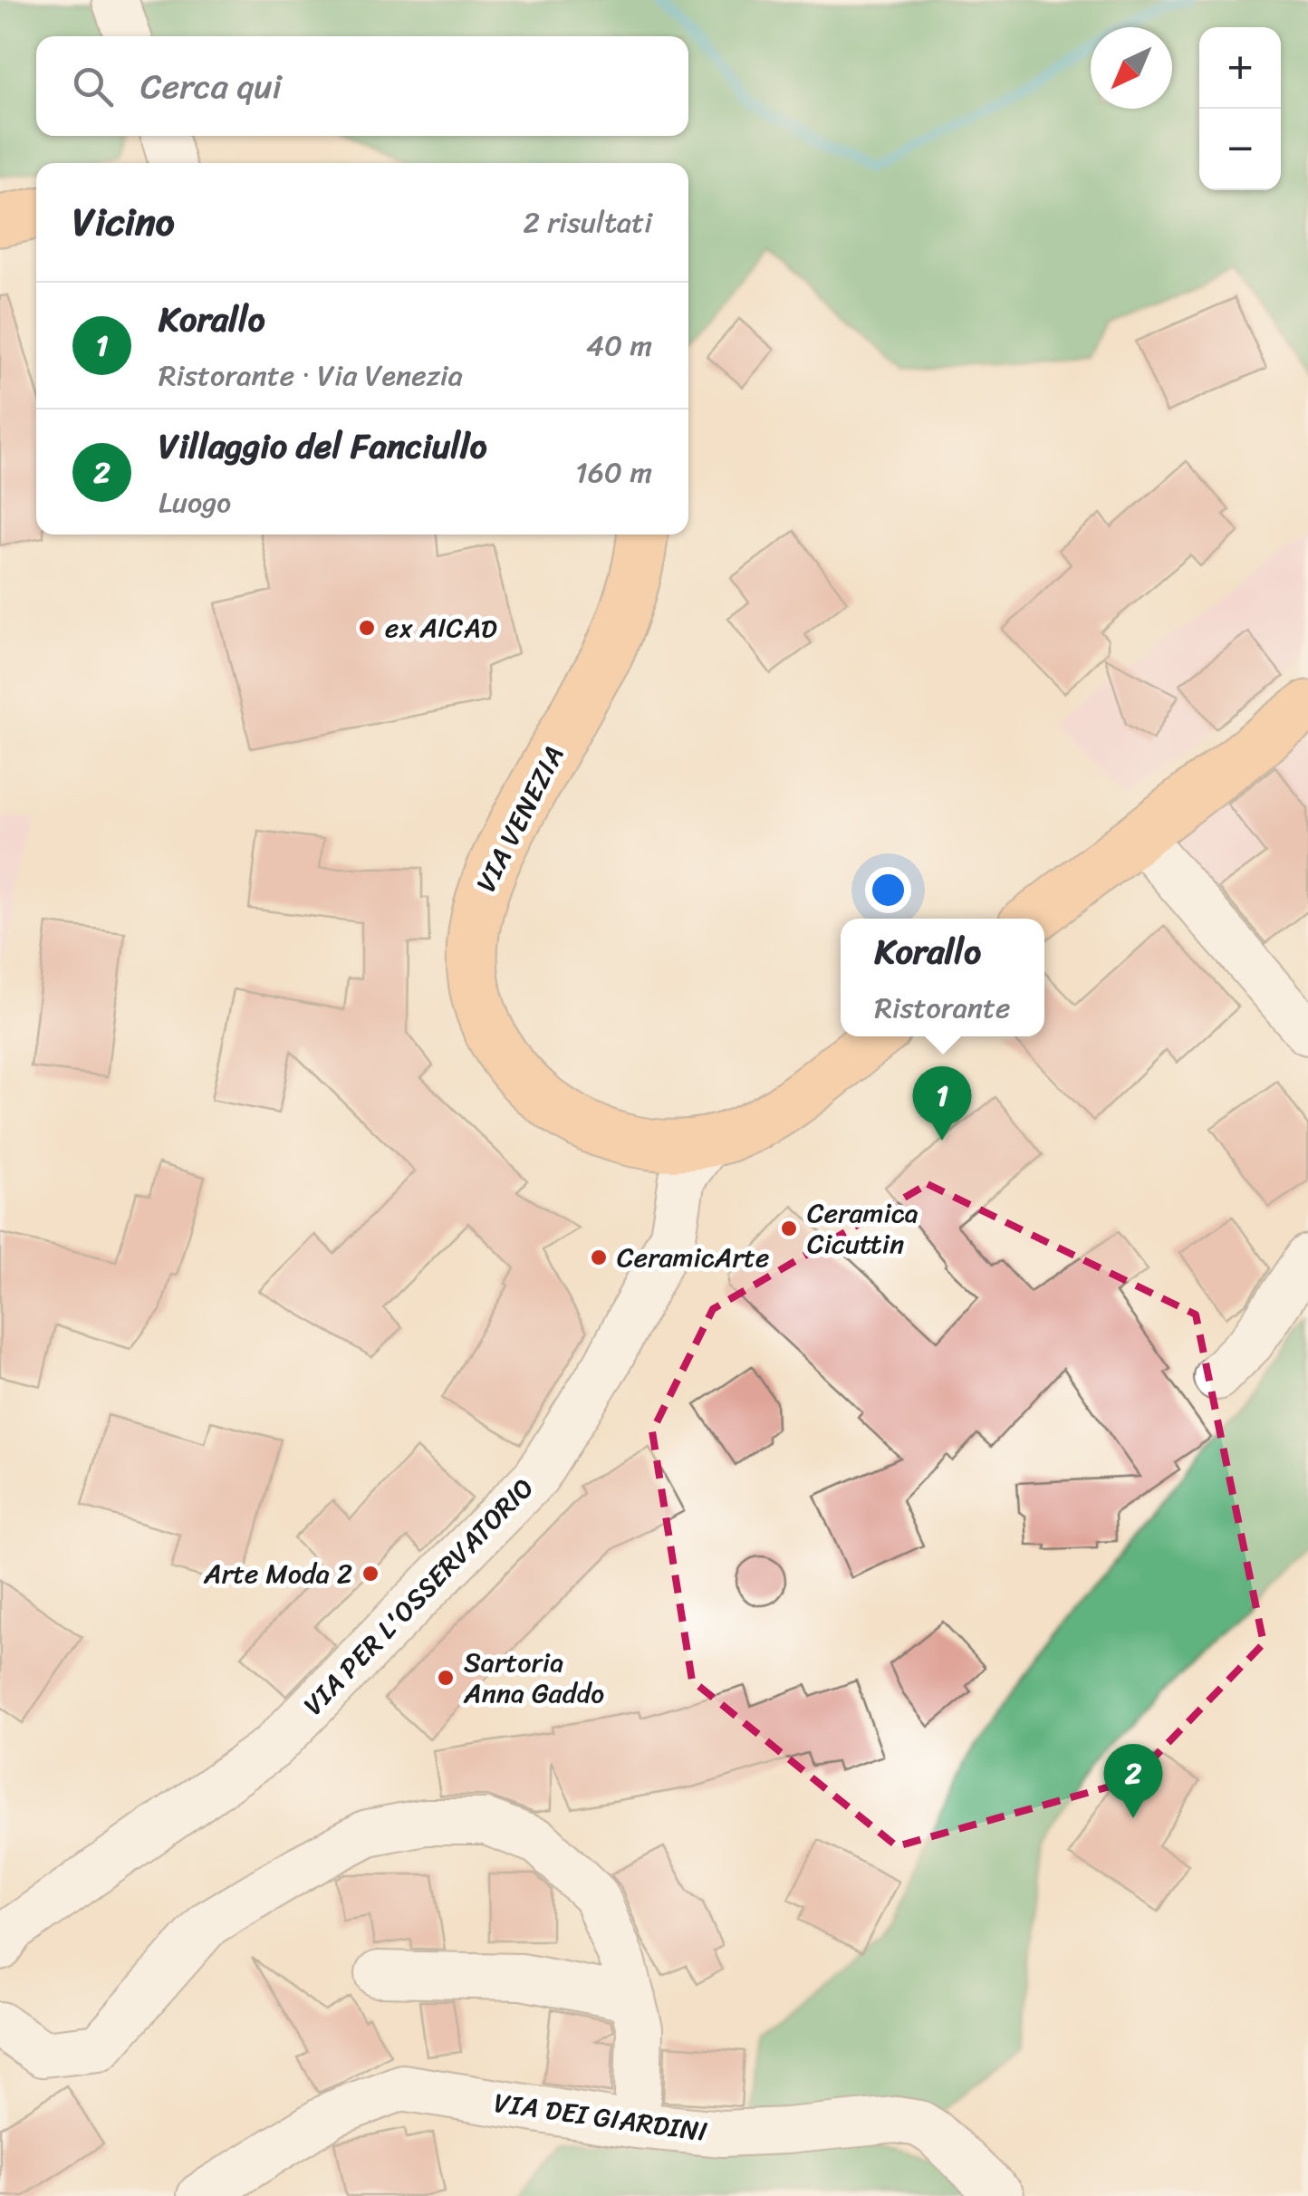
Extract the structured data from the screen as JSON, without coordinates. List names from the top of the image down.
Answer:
{
  "streets": {
    "main road": ["VIA VENEZIA"],
    "street": ["VIA PER L'OSSERVATORIO", "VIA DEI GIARDINI"]
  },
  "crossings": [
    ["VIA VENEZIA", "VIA PER L'OSSERVATORIO"]
  ],
  "places": [
    "ex AICAD",
    "Ceramica Cicuttin",
    "CeramicArte",
    "Arte Moda 2",
    "Sartoria Anna Gaddo"
  ],
  "north": "bottom left",
  "page": {
    "map_buttons": ["+", "−"],
    "search": "Cerca qui",
    "heading": ["Vicino", "2 risultati"],
    "list": [
      {
        "mark": "1",
        "name": "Korallo",
        "note": "Ristorante · Via Venezia",
        "value": "40 m"
      },
      {
        "mark": "2",
        "name": "Villaggio del Fanciullo",
        "note": "Luogo",
        "value": "160 m"
      }
    ],
    "popup": ["Korallo", "Ristorante"],
    "pins": ["1", "2"]
  }
}
